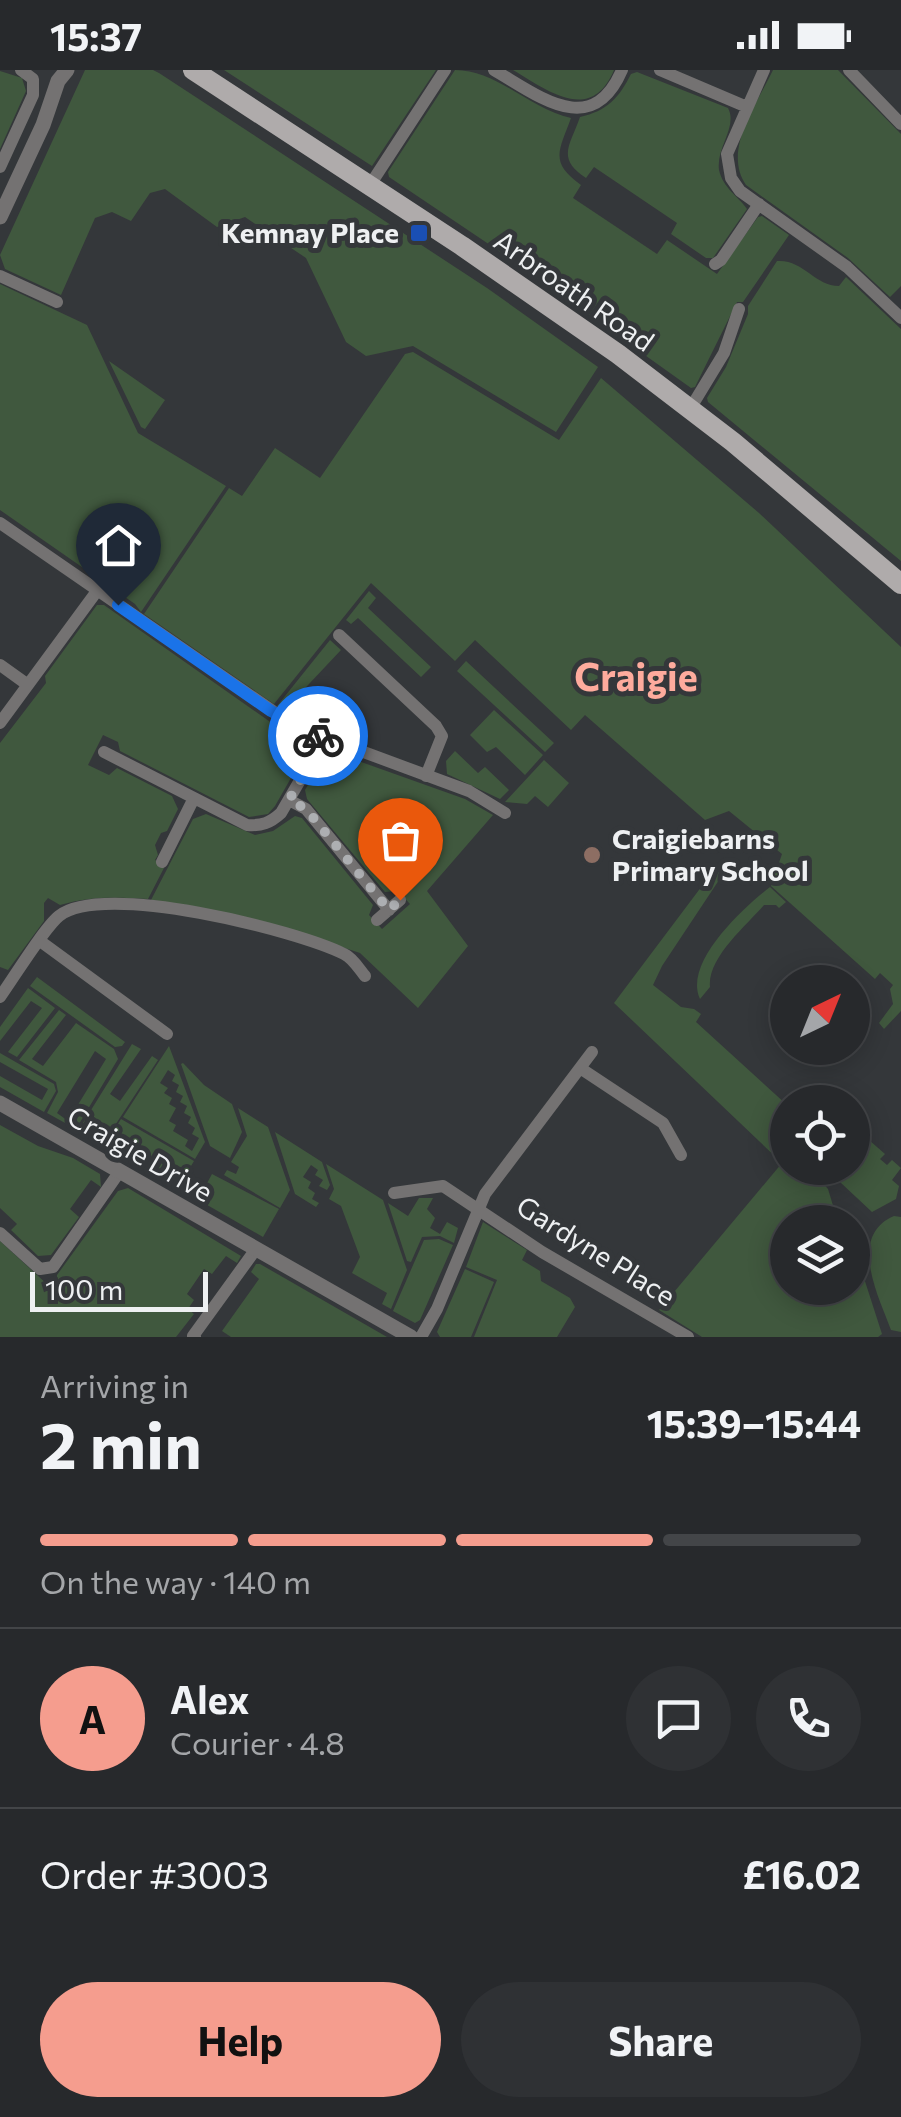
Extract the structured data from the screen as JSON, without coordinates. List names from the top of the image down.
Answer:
{
  "streets": {
    "main road": ["Arbroath Road"],
    "street": ["Craigie Drive", "Gardyne Place"]
  },
  "districts": ["Craigie"],
  "places": {
    "transit": ["Kemnay Place"],
    "other": ["Craigiebarns Primary School"]
  },
  "scale_bar": "100 m",
  "north": "top right",
  "page": {
    "status": "15:37",
    "scale": "100 m",
    "heading": ["2 min", "Arriving in", "15:39–15:44"],
    "panel": [
      "Alex",
      "Courier · 4.8",
      "Order #3003",
      "£16.02"
    ],
    "bar": "On the way · 140 m",
    "round": "A",
    "buttons": ["Help", "Share"]
  }
}
